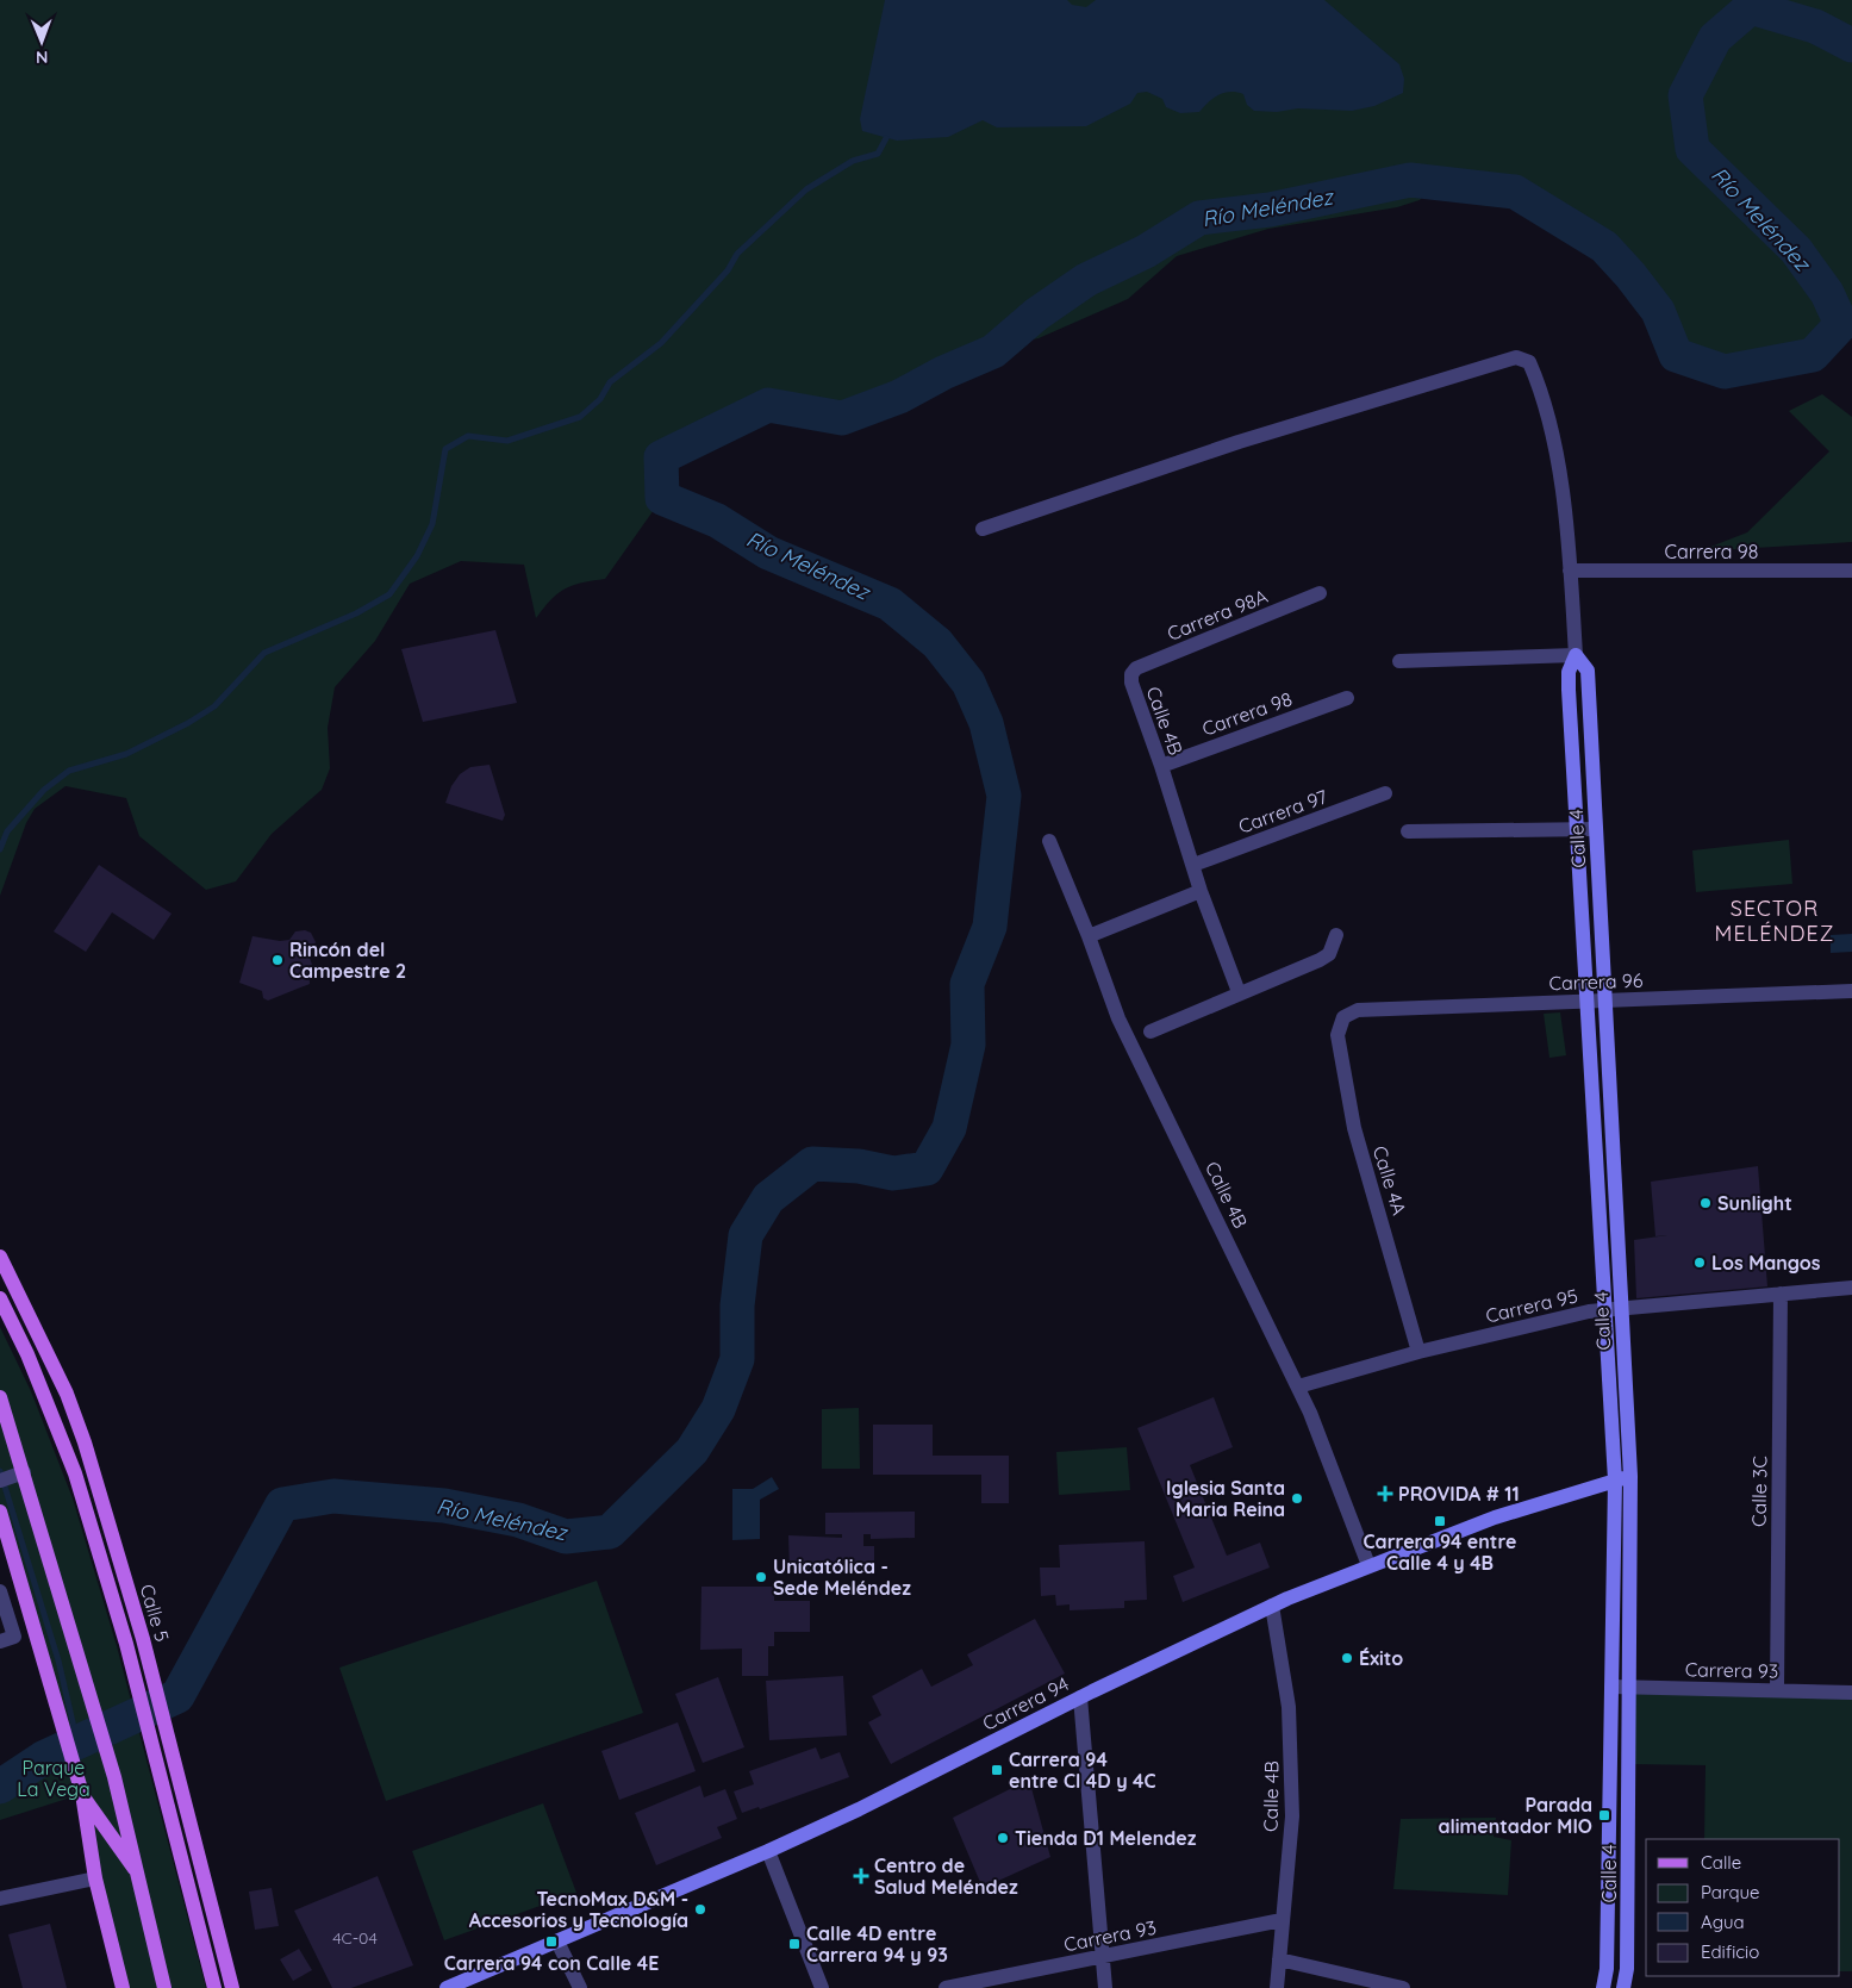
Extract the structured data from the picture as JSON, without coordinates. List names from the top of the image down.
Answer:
{
  "streets": {
    "main road": ["Calle 5"],
    "street": [
      "Carrera 98",
      "Carrera 98A",
      "Calle 4B",
      "Carrera 97",
      "Calle 4",
      "Carrera 96",
      "Calle 4A",
      "Carrera 95",
      "Calle 3C",
      "Carrera 93",
      "Carrera 94"
    ]
  },
  "crossings": [
    ["Carrera 98", "Calle 4B"],
    ["Carrera 98", "Calle 4"],
    ["Carrera 98A", "Calle 4B"],
    ["Calle 4B", "Carrera 97"],
    ["Calle 4B", "Carrera 95"],
    ["Calle 4B", "Carrera 93"],
    ["Calle 4B", "Carrera 94"],
    ["Calle 4", "Carrera 96"],
    ["Calle 4", "Carrera 95"],
    ["Calle 4", "Carrera 93"],
    ["Calle 4", "Carrera 94"],
    ["Carrera 96", "Calle 4A"],
    ["Calle 4A", "Carrera 95"],
    ["Carrera 95", "Calle 3C"],
    ["Calle 3C", "Carrera 93"]
  ],
  "districts": ["SECTOR MELÉNDEZ"],
  "water": ["Río Meléndez"],
  "parks": ["Parque La Vega"],
  "places": {
    "other": [
      "Rincón del Campestre 2",
      "Sunlight",
      "Los Mangos",
      "Iglesia Santa Maria Reina",
      "Unicatólica - Sede Meléndez",
      "Éxito",
      "Tienda D1 Melendez",
      "TecnoMax D&M - Accesorios y Tecnología"
    ],
    "health": ["PROVIDA # 11", "Centro de Salud Meléndez"],
    "transit": [
      "Carrera 94 entre Calle 4 y 4B",
      "Carrera 94 entre Cl 4D y 4C",
      "Parada alimentador MIO",
      "Carrera 94 con Calle 4E",
      "Calle 4D entre Carrera 94 y 93"
    ]
  },
  "house_numbers": ["4C-04"],
  "legend": [
    "Calle",
    "Parque",
    "Agua",
    "Edificio"
  ],
  "north": "bottom"
}
